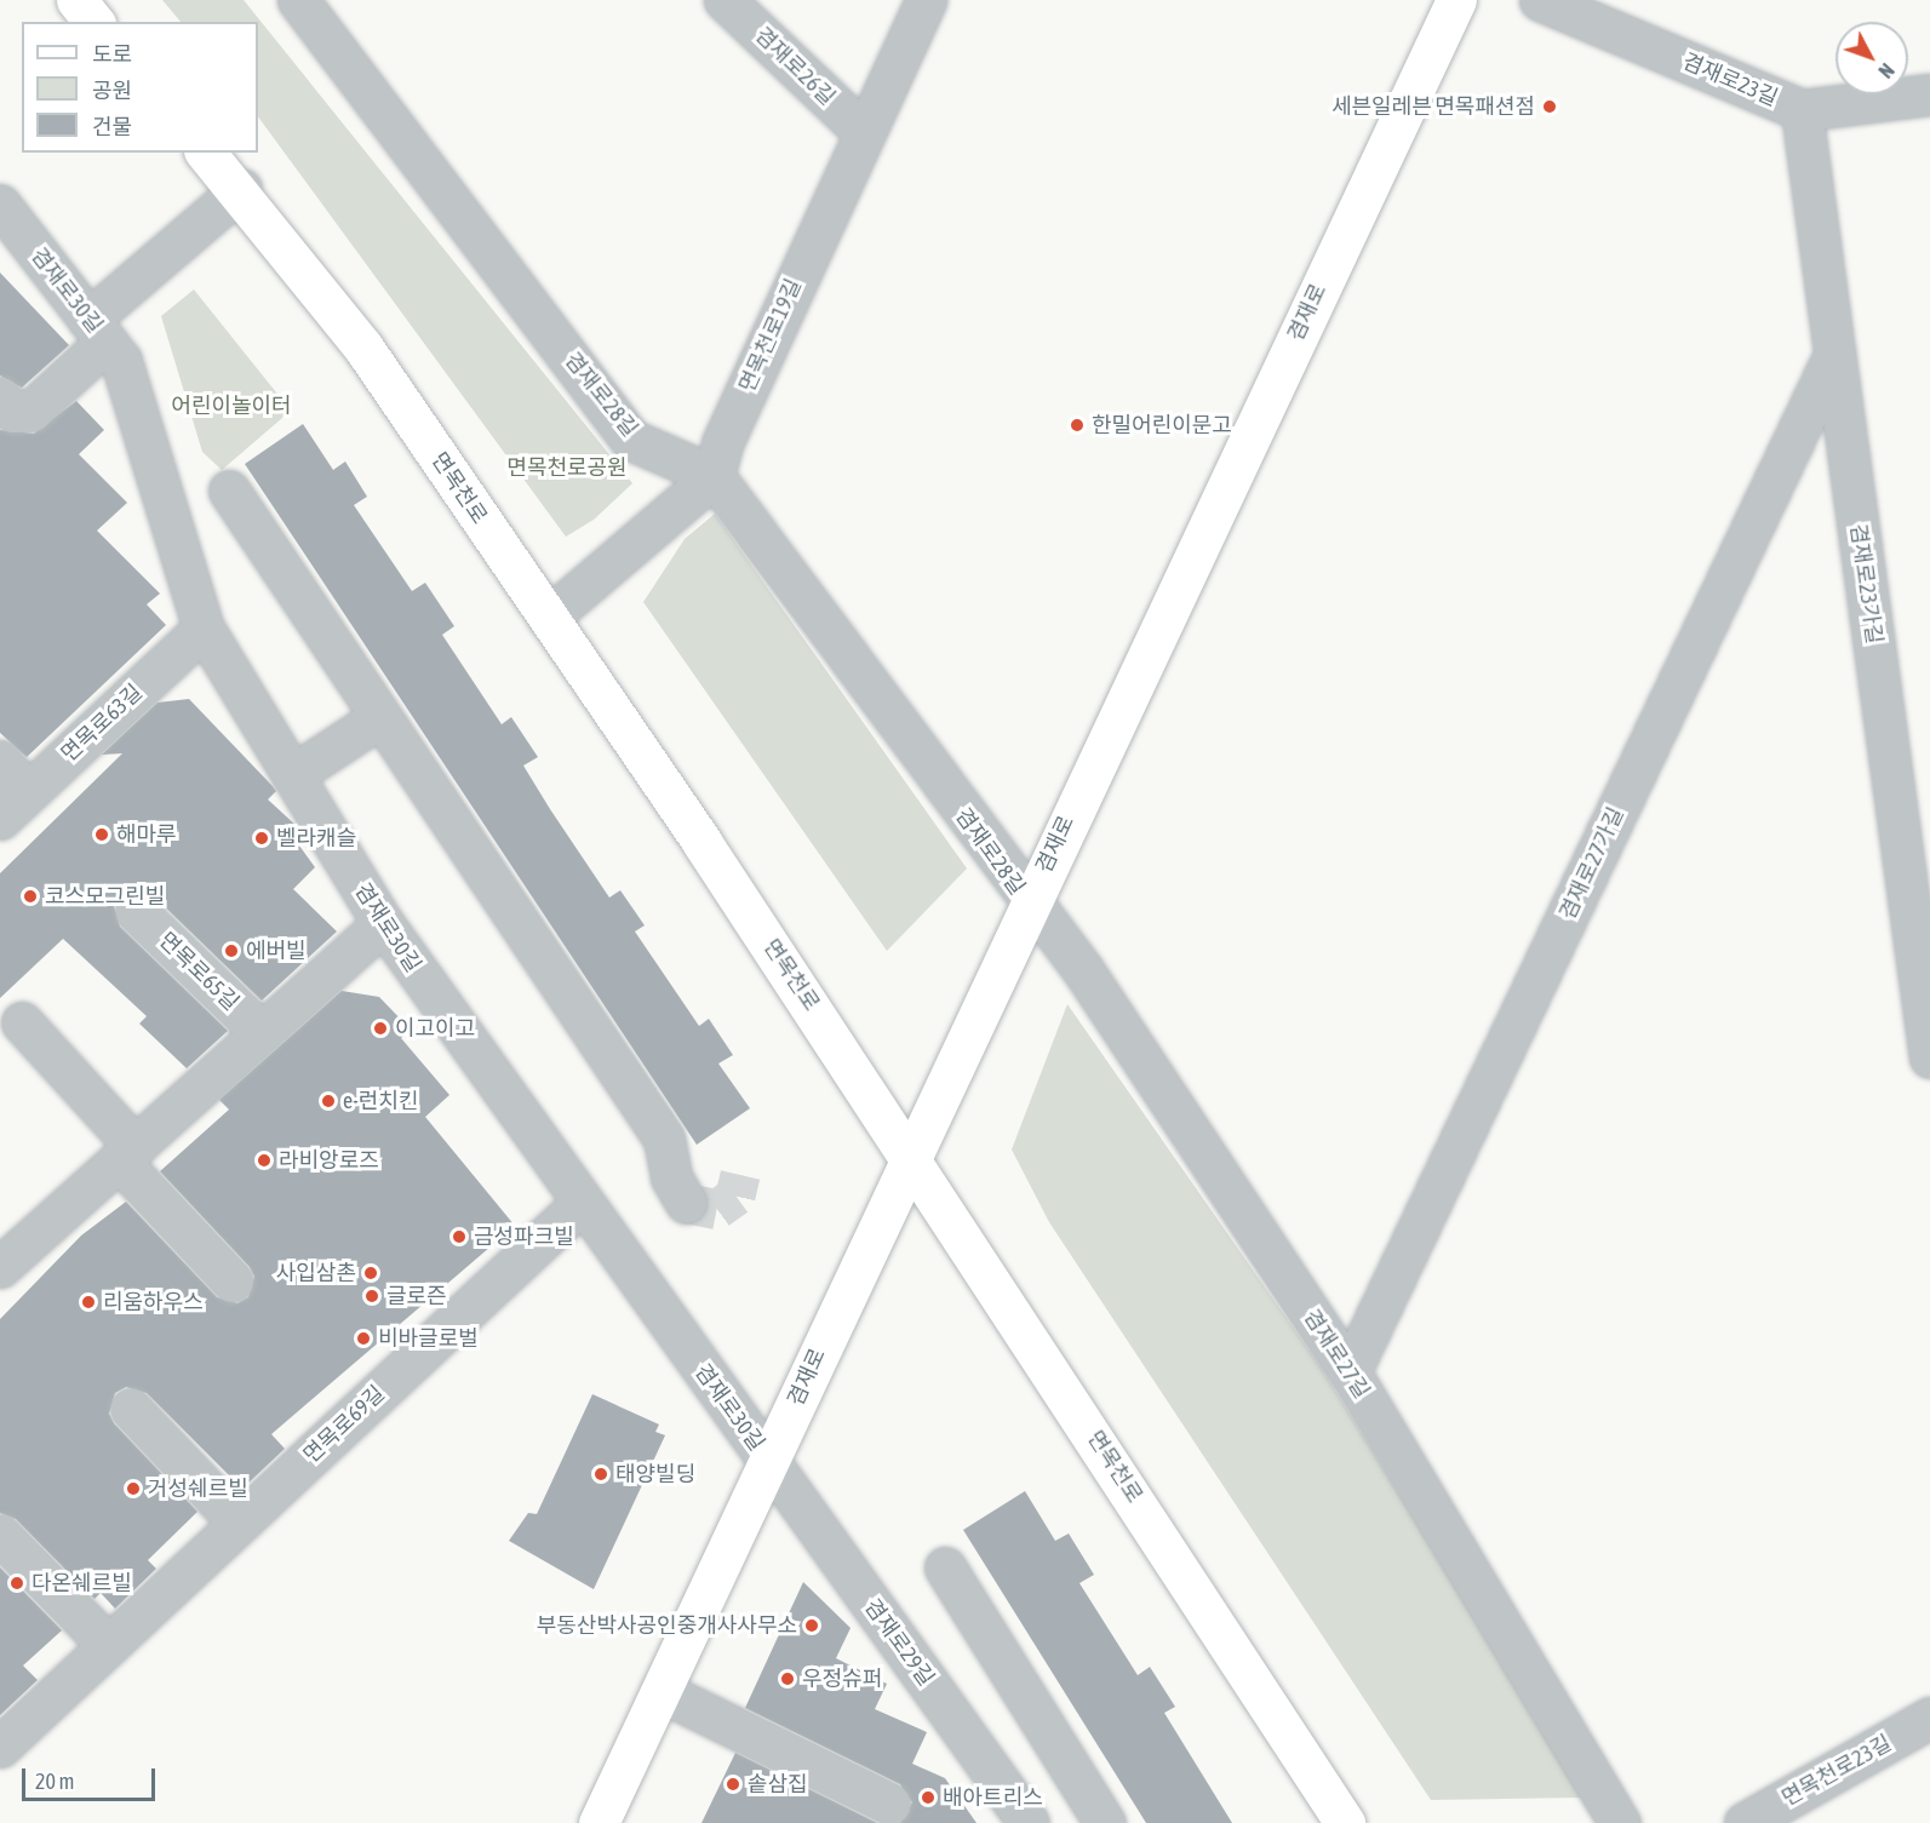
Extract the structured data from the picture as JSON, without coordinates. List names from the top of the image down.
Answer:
{
  "streets": {
    "main road": ["겸재로", "면목천로"],
    "street": [
      "겸재로26길",
      "겸재로23길",
      "겸재로30길",
      "면목천로19길",
      "겸재로28길",
      "겸재로23가길",
      "면목로63길",
      "겸재로27가길",
      "면목로65길",
      "겸재로27길",
      "면목로69길",
      "겸재로29길",
      "면목천로23길"
    ]
  },
  "crossings": [
    ["겸재로26길", "면목천로19길"],
    ["겸재로23길", "겸재로23가길"],
    ["겸재로30길", "겸재로"],
    ["겸재로30길", "면목로63길"],
    ["겸재로30길", "면목로69길"],
    ["겸재로30길", "겸재로29길"],
    ["겸재로", "겸재로28길"],
    ["겸재로", "면목천로"],
    ["겸재로", "겸재로27길"],
    ["겸재로", "겸재로29길"],
    ["면목천로19길", "겸재로28길"],
    ["겸재로28길", "겸재로27길"],
    ["겸재로23가길", "겸재로27가길"],
    ["겸재로27가길", "겸재로27길"]
  ],
  "parks": ["어린이놀이터", "면목천로공원"],
  "places": [
    "세븐일레븐 면목패션점",
    "한밀어린이문고",
    "해마루",
    "벨라캐슬",
    "코스모그린빌",
    "에버빌",
    "이고이고",
    "e-런치킨",
    "라비앙로즈",
    "금성파크빌",
    "사입삼촌",
    "글로즌",
    "리움하우스",
    "비바글로벌",
    "태양빌딩",
    "거성쉐르빌",
    "다온쉐르빌",
    "부동산박사공인중개사사무소",
    "우정슈퍼",
    "솥삼집",
    "배아트리스"
  ],
  "legend": ["도로", "공원", "건물"],
  "scale_bar": "20 m",
  "north": "bottom right"
}
